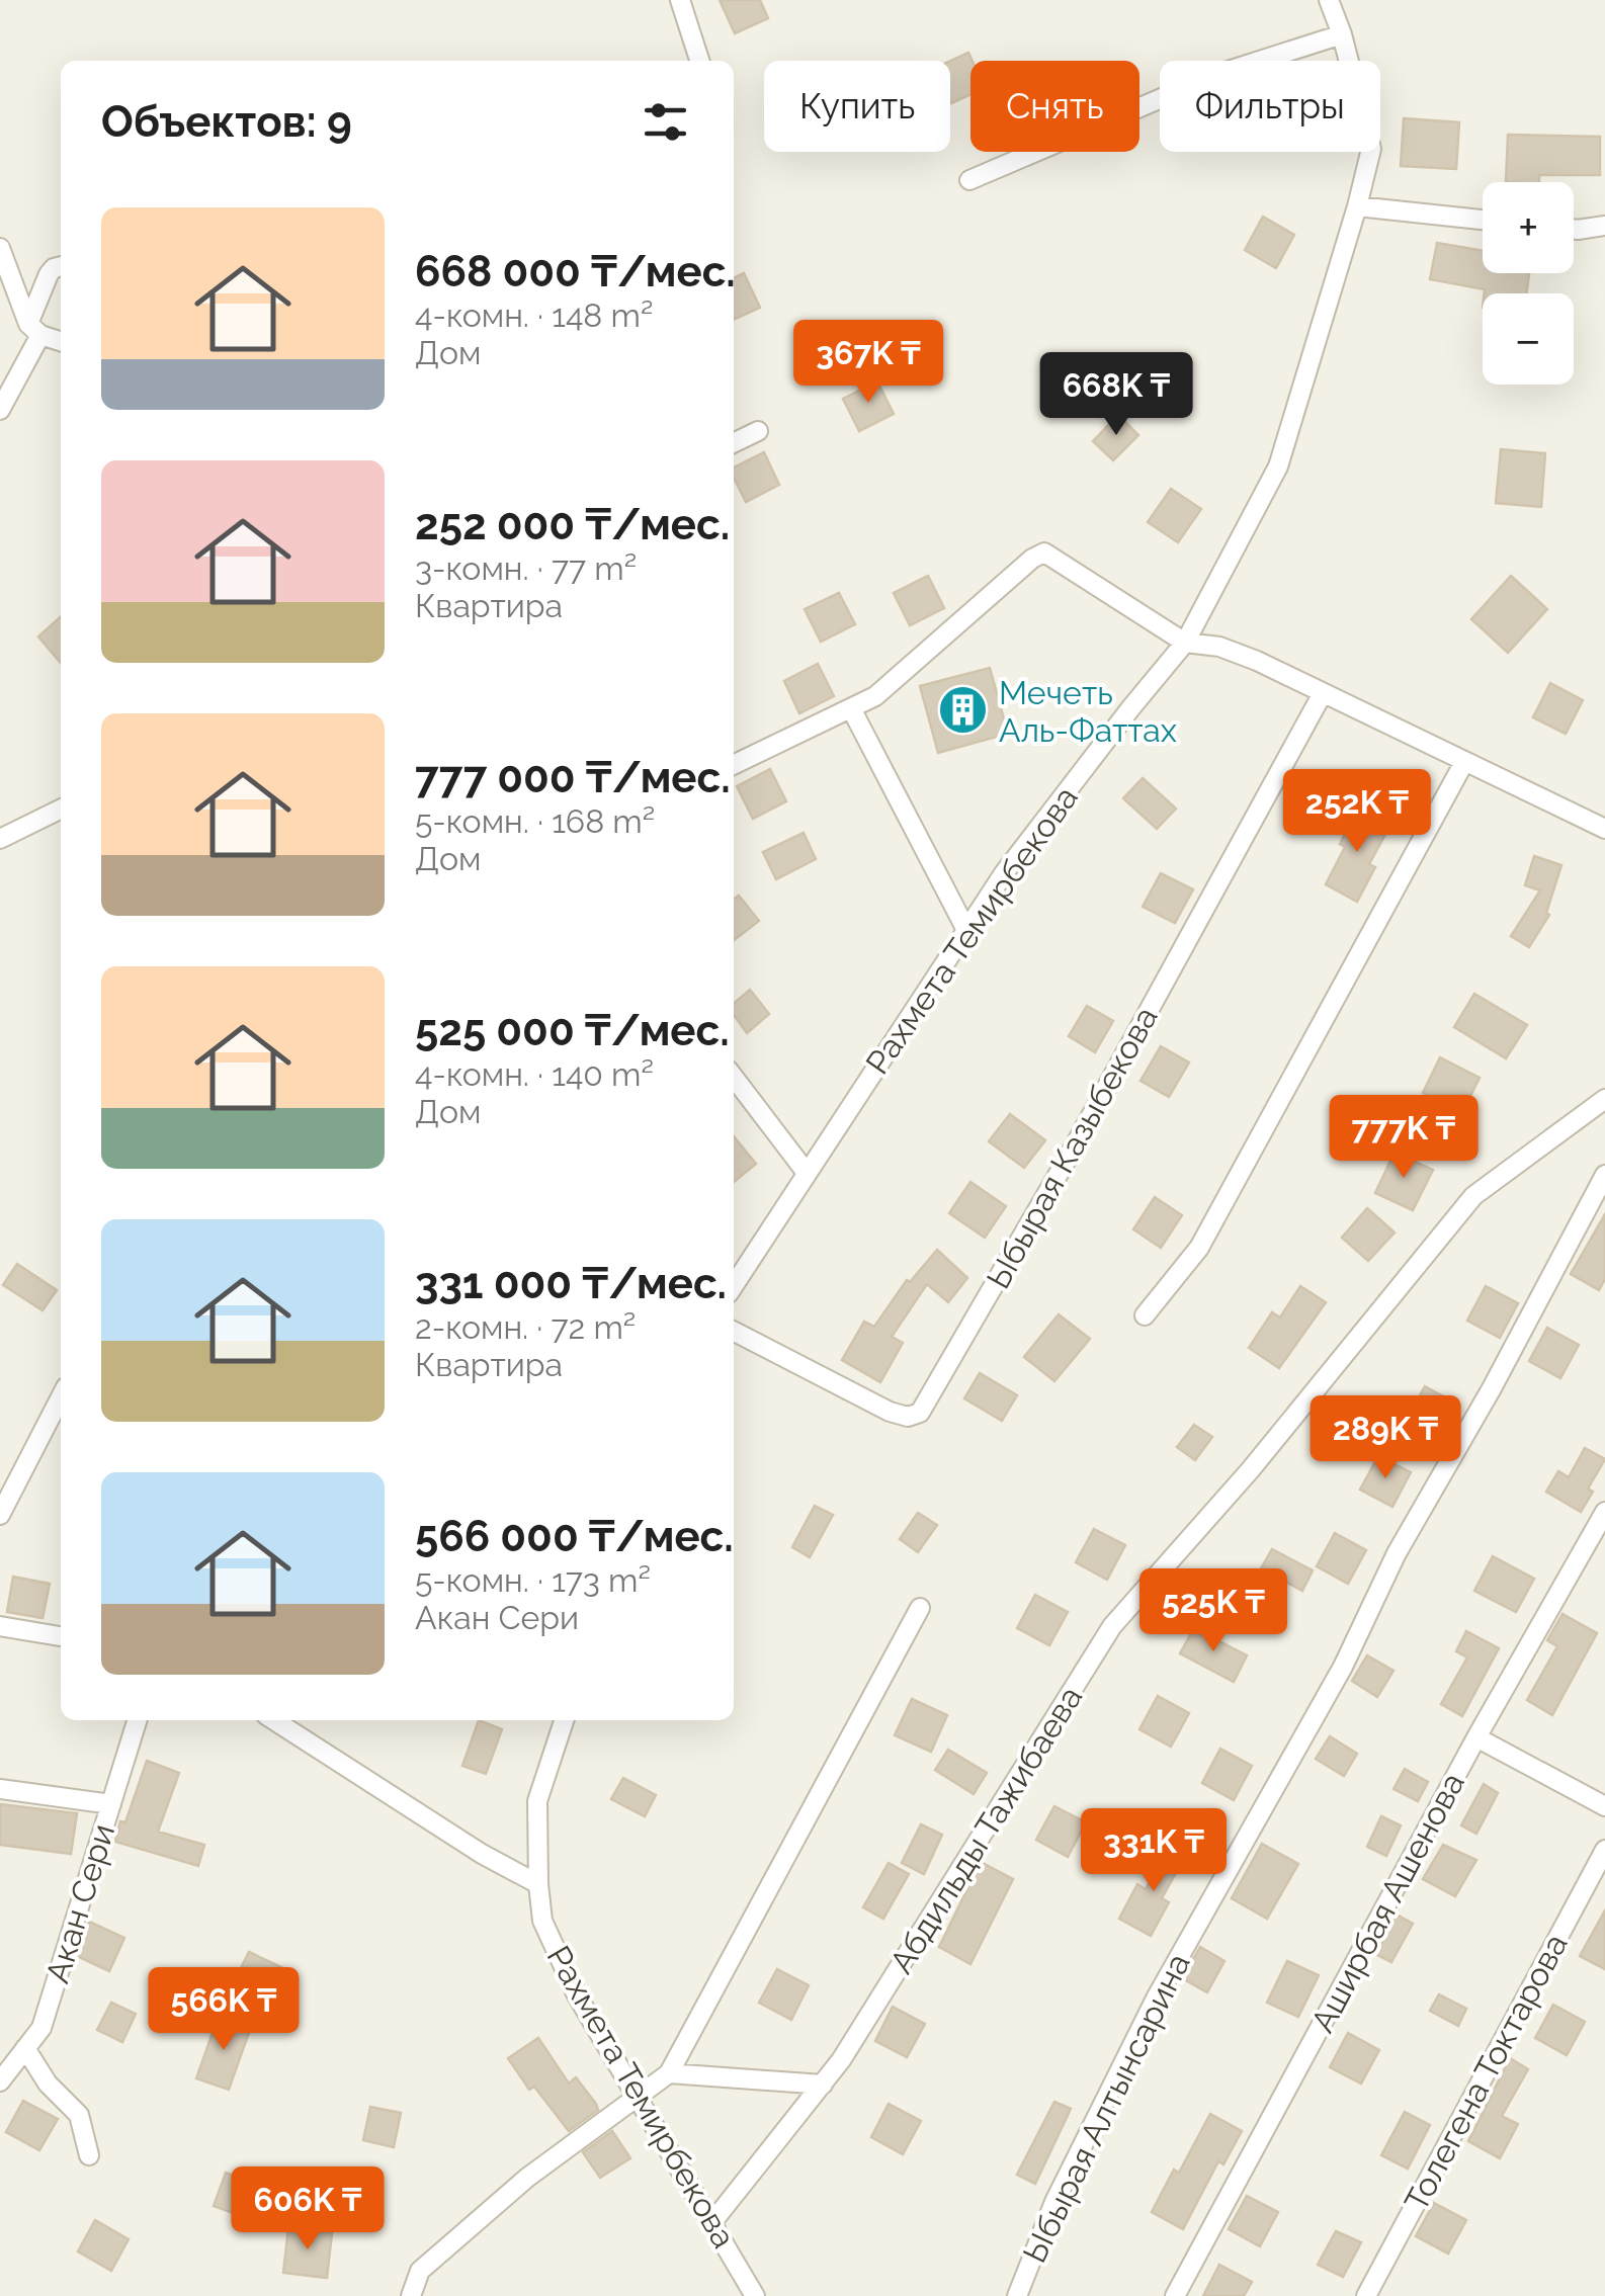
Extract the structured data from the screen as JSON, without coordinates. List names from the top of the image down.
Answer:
{
  "streets": {
    "street": [
      "Рахмета Темирбекова",
      "Ыбырая Казыбекова",
      "Абдильды Тажибаева",
      "Аширбая Ашенова",
      "Акан Сери",
      "Толегена Токтарова",
      "Ыбырая Алтынсарина"
    ]
  },
  "crossings": [
    ["Рахмета Темирбекова", "Абдильды Тажибаева"]
  ],
  "places": {
    "building": ["Мечеть Аль-Фаттах"]
  },
  "page": {
    "chip": ["Купить", "Снять", "Фильтры"],
    "heading": "Объектов: 9",
    "map_buttons": ["+", "−"],
    "list": [
      {
        "name": "668 000 ₸/мес.",
        "note": "4-комн. · 148 m² · Дом"
      },
      {
        "name": "252 000 ₸/мес.",
        "note": "3-комн. · 77 m² · Квартира"
      },
      {
        "name": "777 000 ₸/мес.",
        "note": "5-комн. · 168 m² · Дом"
      },
      {
        "name": "525 000 ₸/мес.",
        "note": "4-комн. · 140 m² · Дом"
      },
      {
        "name": "331 000 ₸/мес.",
        "note": "2-комн. · 72 m² · Квартира"
      },
      {
        "name": "566 000 ₸/мес.",
        "note": "5-комн. · 173 m² · Акан Сери"
      }
    ],
    "price": [
      "367K ₸",
      "668K ₸",
      "252K ₸",
      "777K ₸",
      "289K ₸",
      "525K ₸",
      "331K ₸",
      "566K ₸",
      "606K ₸"
    ]
  }
}
